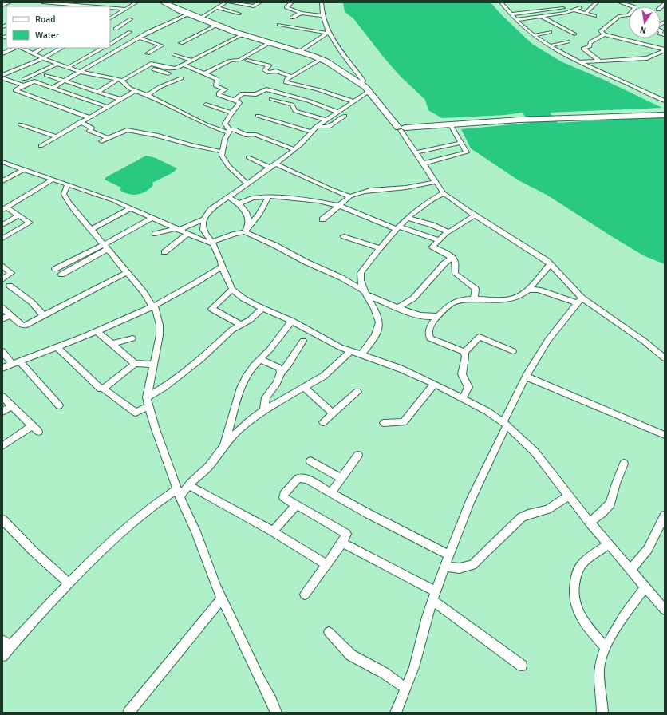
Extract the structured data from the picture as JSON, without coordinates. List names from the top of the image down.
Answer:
{
  "legend": ["Road", "Water"],
  "north": "bottom"
}
